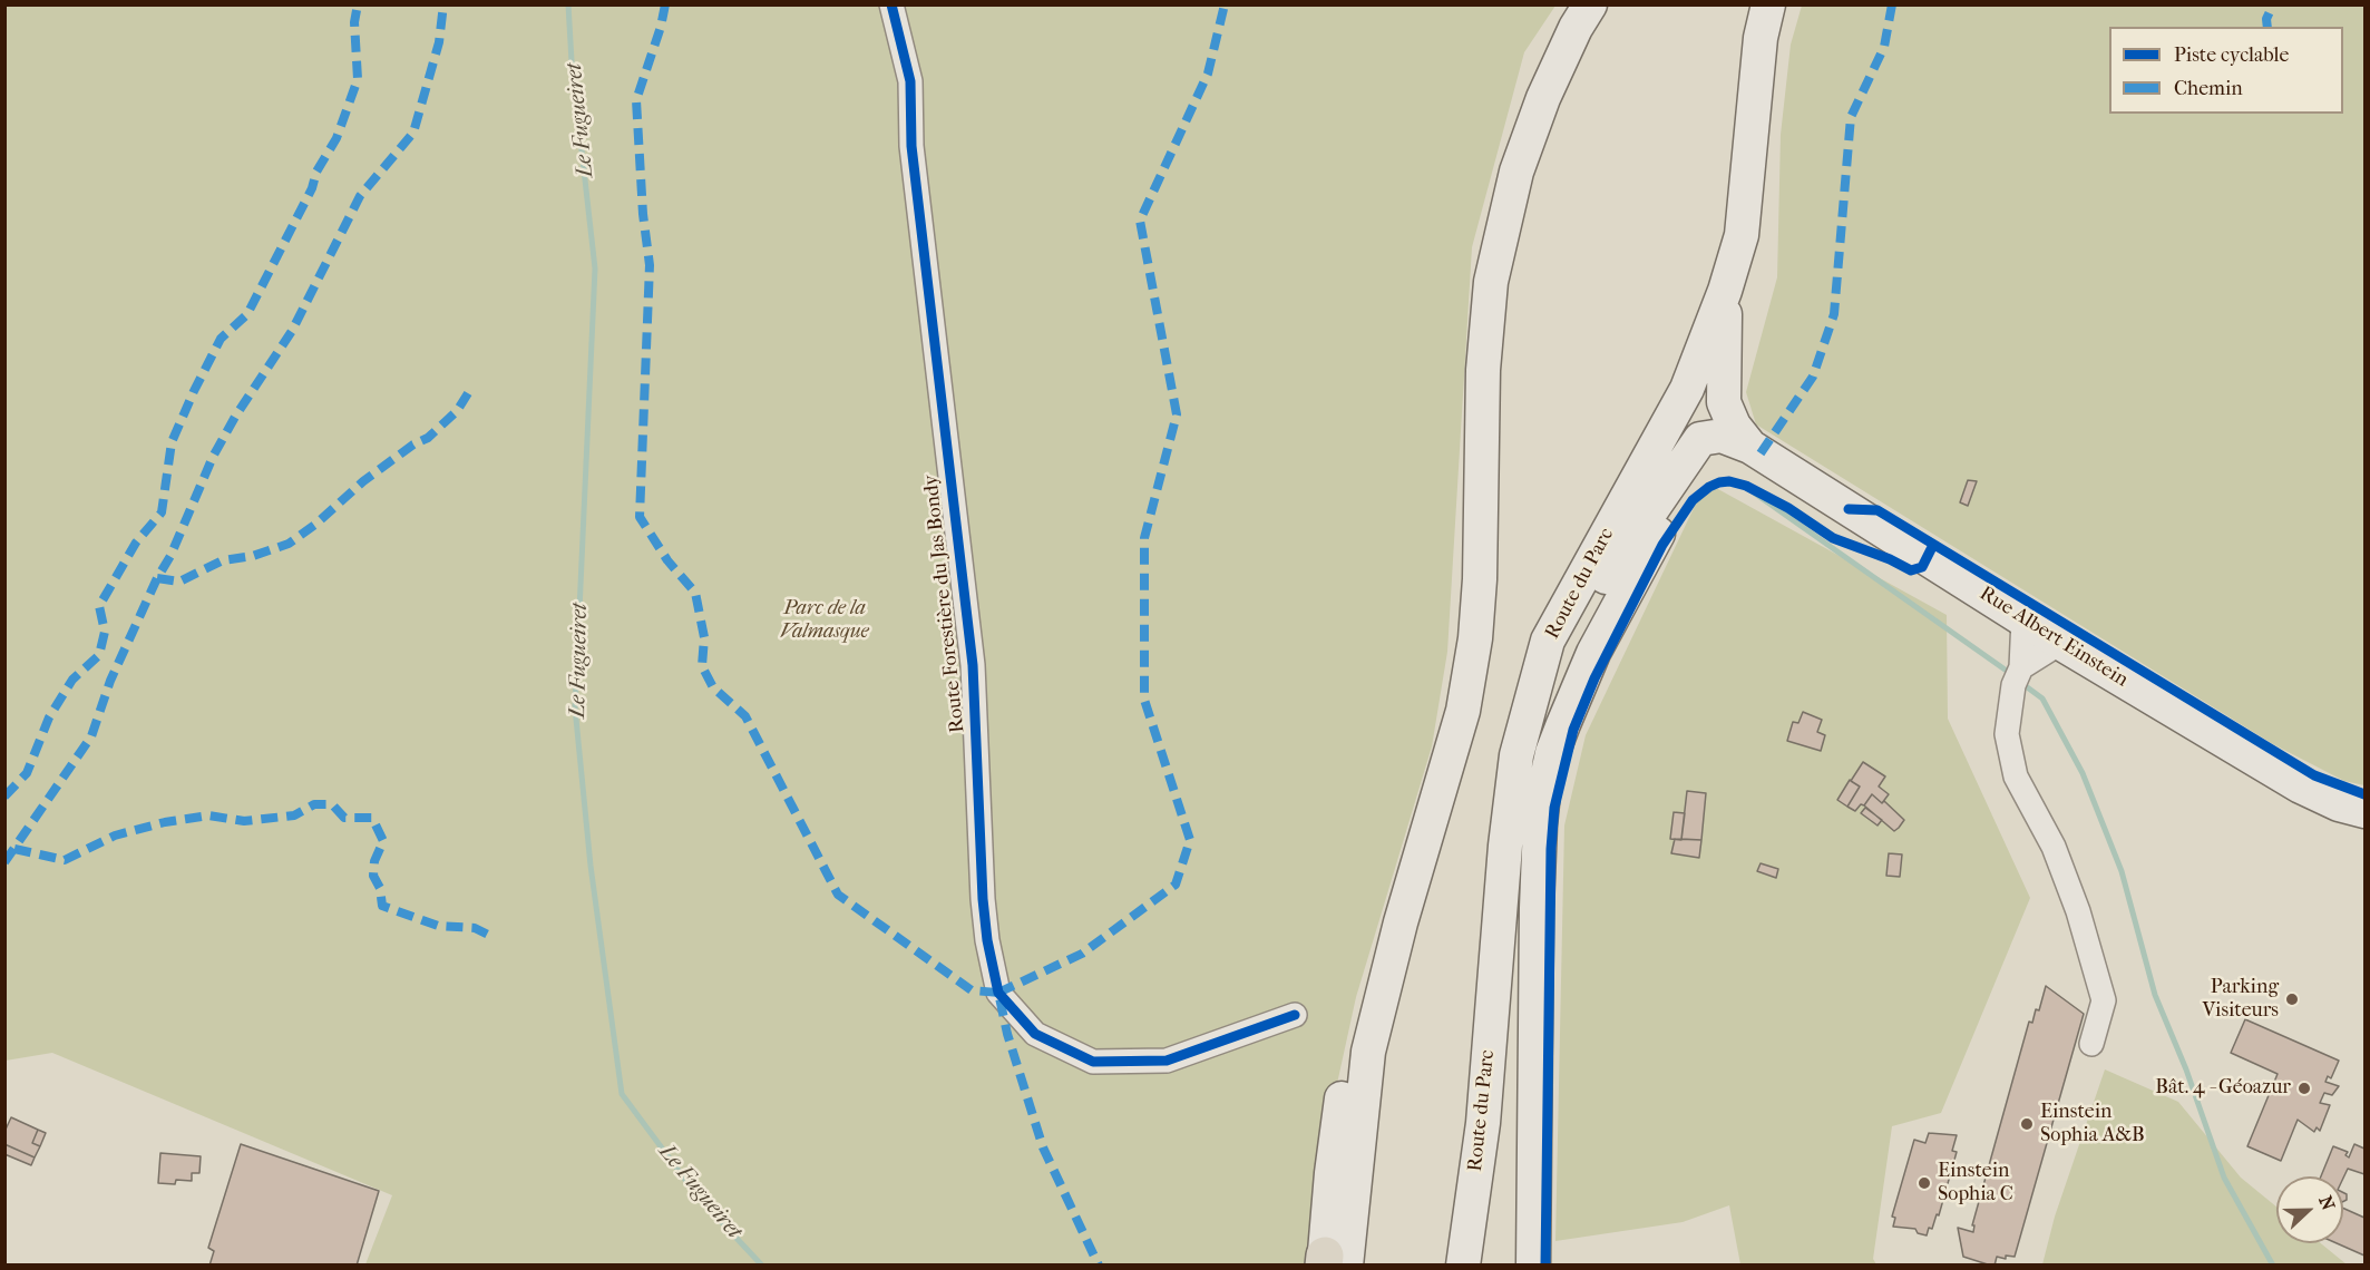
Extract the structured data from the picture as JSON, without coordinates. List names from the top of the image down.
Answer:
{
  "streets": {
    "main road": ["Route du Parc", "Rue Albert Einstein"],
    "street": ["Route Forestière du Jas Bondy"]
  },
  "water": ["Le Fugueiret"],
  "parks": ["Parc de la Valmasque"],
  "places": [
    "Parking Visiteurs",
    "Bât. 4 - Géoazur",
    "Einstein Sophia A&B",
    "Einstein Sophia C"
  ],
  "legend": ["Piste cyclable", "Chemin"],
  "north": "right"
}
